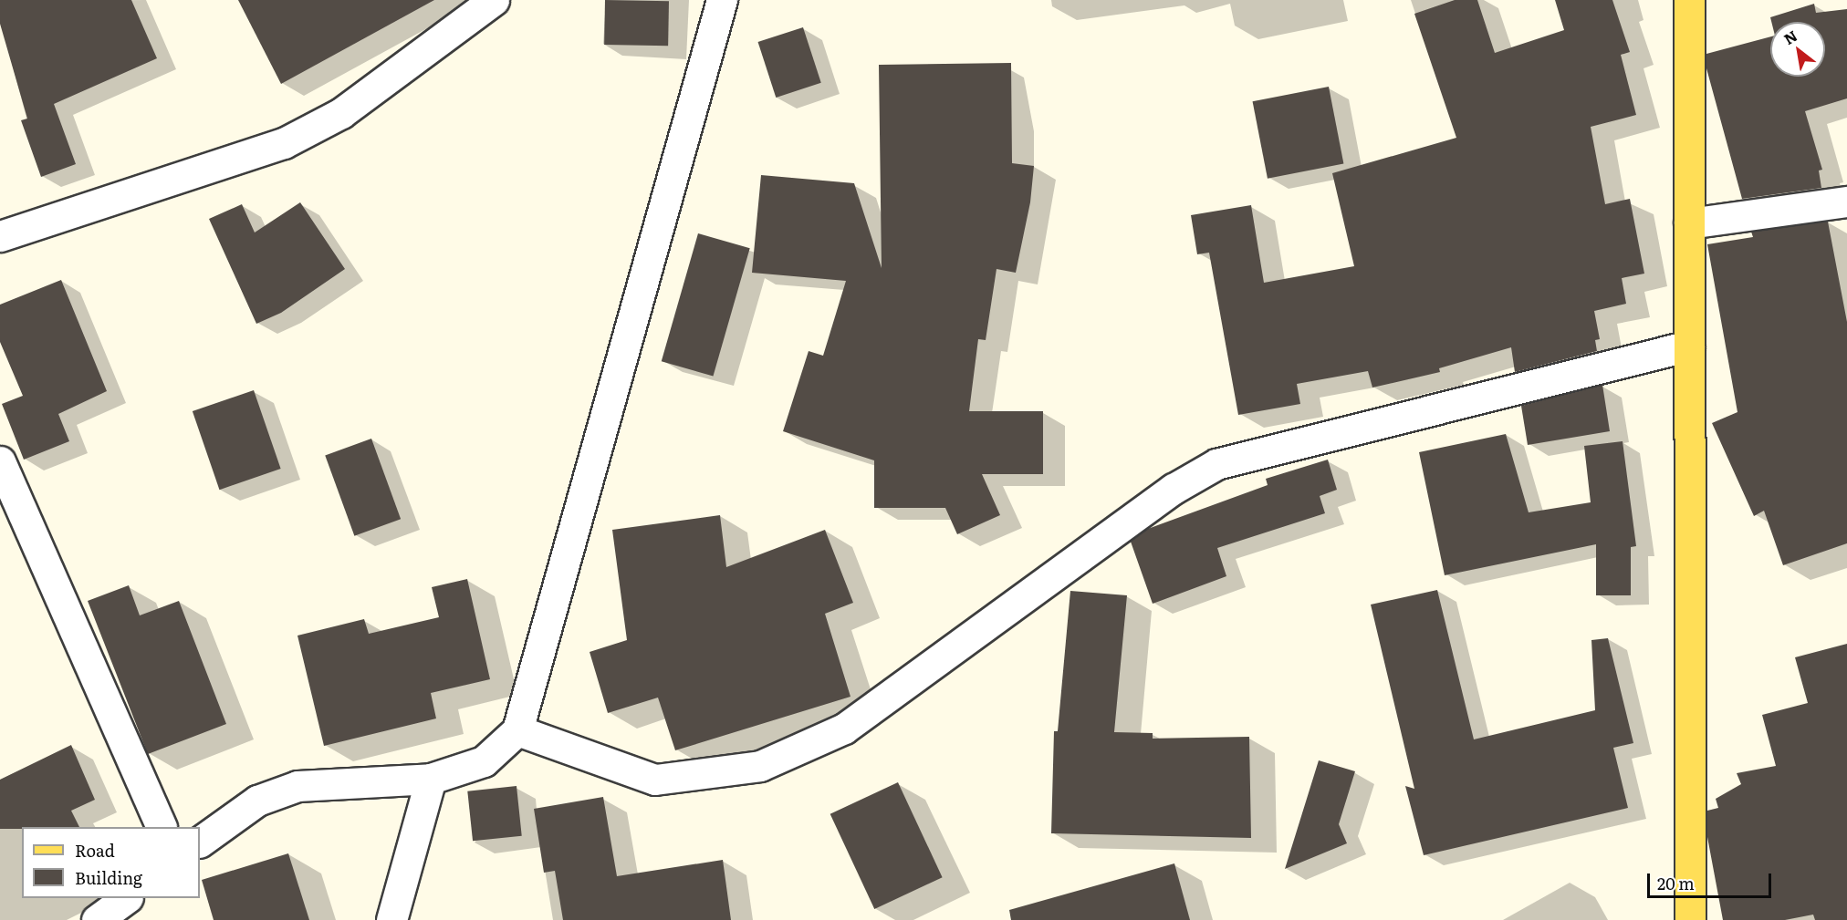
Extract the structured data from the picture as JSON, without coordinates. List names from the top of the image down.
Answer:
{
  "legend": ["Road", "Building"],
  "scale_bar": "20 m",
  "north": "top left"
}
